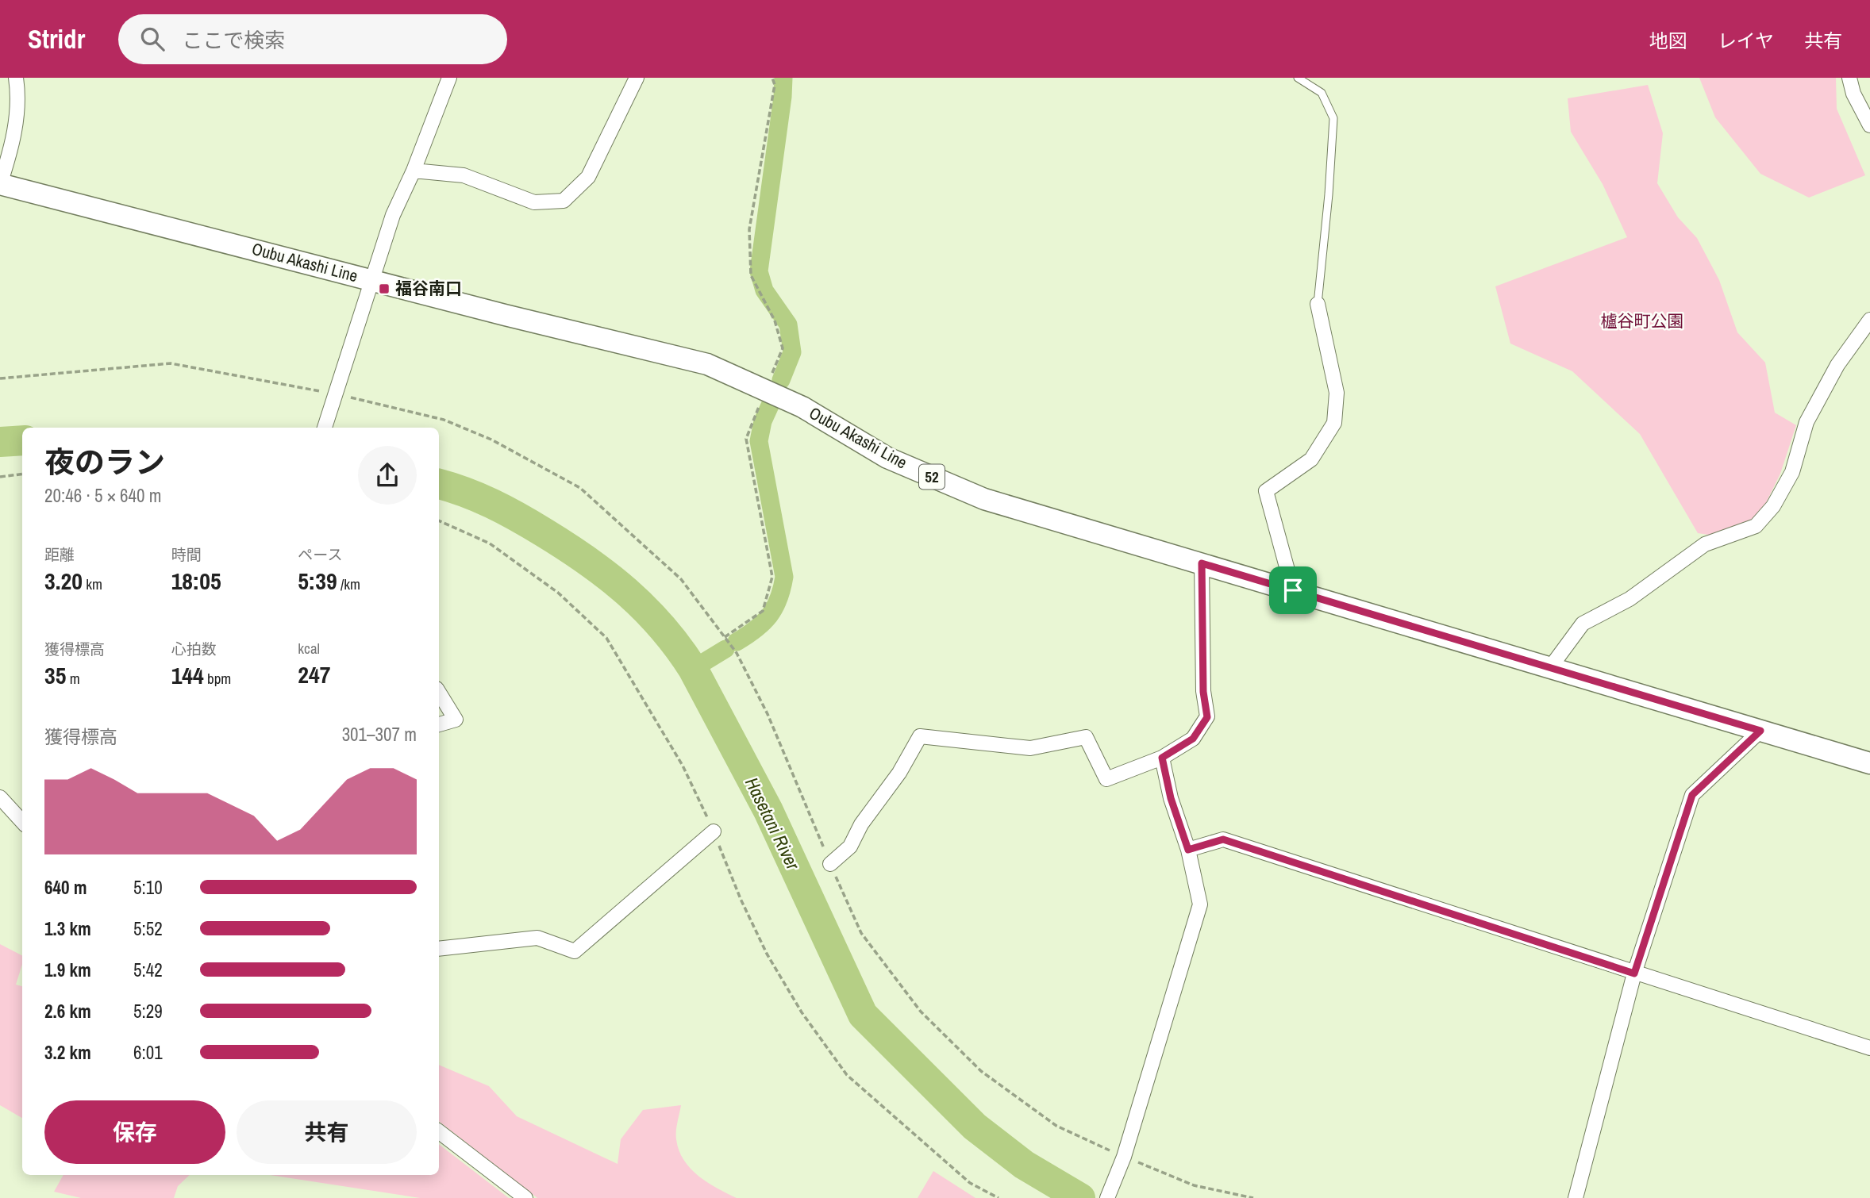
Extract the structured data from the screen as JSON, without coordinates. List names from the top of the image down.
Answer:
{
  "streets": {
    "main road": ["Oubu Akashi Line", "52"]
  },
  "water": ["Hasetani River"],
  "parks": ["櫨谷町公園"],
  "places": {
    "transit": ["福谷南口"]
  },
  "page": {
    "header": "Stridr",
    "search": "ここで検索",
    "nav": ["地図", "レイヤ", "共有"],
    "heading": ["夜のラン", "20:46 · 5 × 640 m"],
    "stats": [
      ["距離", "3.20 km"],
      ["時間", "18:05"],
      ["ペース", "5:39 /km"],
      ["獲得標高", "35 m"],
      ["心拍数", "144 bpm"],
      ["kcal", "247"]
    ],
    "chart": ["獲得標高", "301–307 m"],
    "list": [
      {
        "name": "640 m",
        "note": "5:10"
      },
      {
        "name": "1.3 km",
        "note": "5:52"
      },
      {
        "name": "1.9 km",
        "note": "5:42"
      },
      {
        "name": "2.6 km",
        "note": "5:29"
      },
      {
        "name": "3.2 km",
        "note": "6:01"
      }
    ],
    "buttons": ["保存", "共有"]
  }
}
